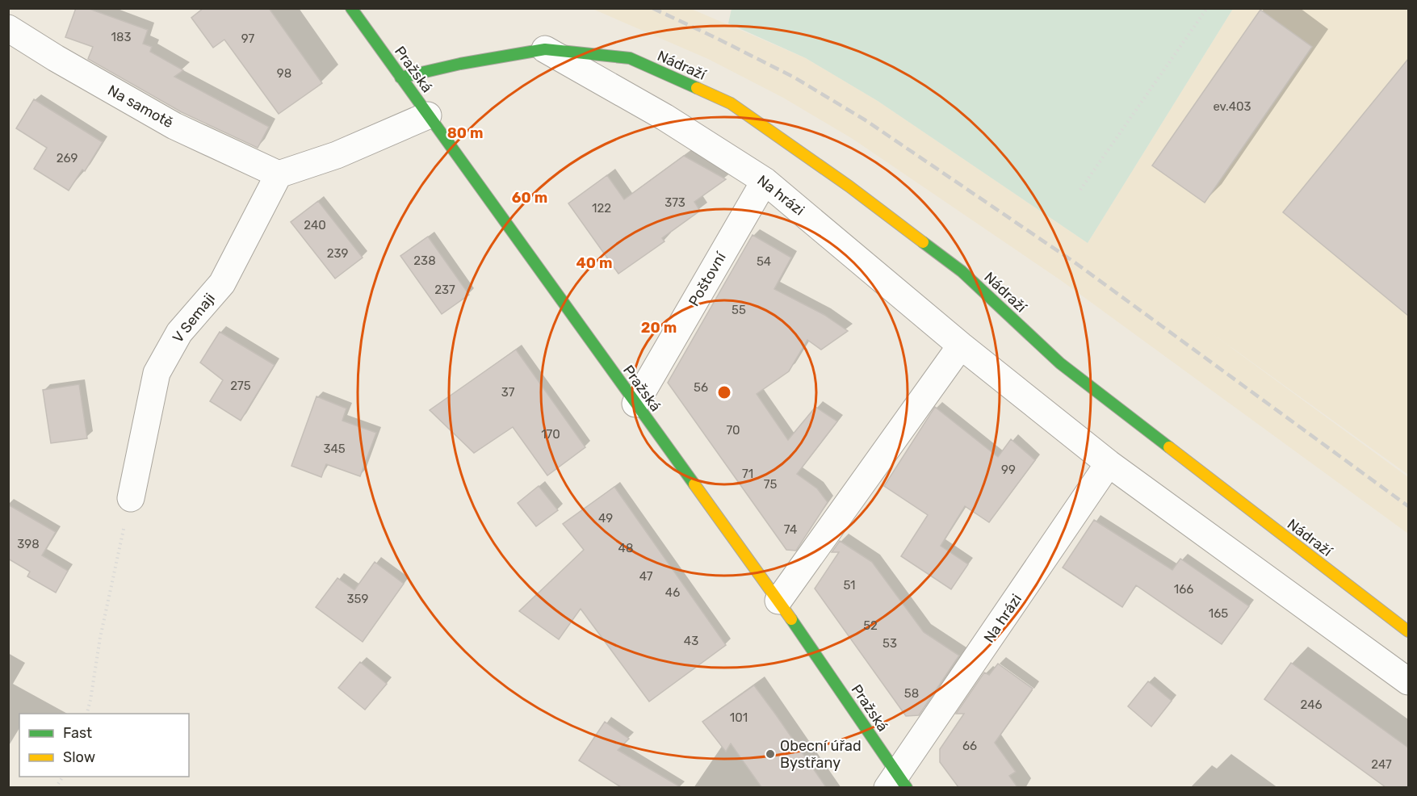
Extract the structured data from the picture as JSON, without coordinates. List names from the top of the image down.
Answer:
{
  "streets": {
    "street": [
      "Nádraží",
      "Pražská",
      "Na samotě",
      "Na hrázi",
      "Poštovní",
      "V Semaji"
    ]
  },
  "crossings": [
    ["Nádraží", "Na hrázi"],
    ["Pražská", "Na hrázi"],
    ["Pražská", "Poštovní"],
    ["Na samotě", "V Semaji"],
    ["Na hrázi", "Poštovní"]
  ],
  "places": ["Obecní úřad Bystřany"],
  "house_numbers": [
    "183",
    "97",
    "98",
    "ev.403",
    "269",
    "373",
    "122",
    "240",
    "239",
    "238",
    "54",
    "237",
    "55",
    "275",
    "56",
    "37",
    "70",
    "170",
    "345",
    "99",
    "71",
    "75",
    "49",
    "74",
    "398",
    "48",
    "47",
    "51",
    "166",
    "46",
    "359",
    "165",
    "52",
    "43",
    "53",
    "58",
    "246",
    "101",
    "66",
    "247"
  ],
  "legend": ["Fast", "Slow"],
  "rings": [
    "80 m",
    "60 m",
    "40 m",
    "20 m"
  ]
}
